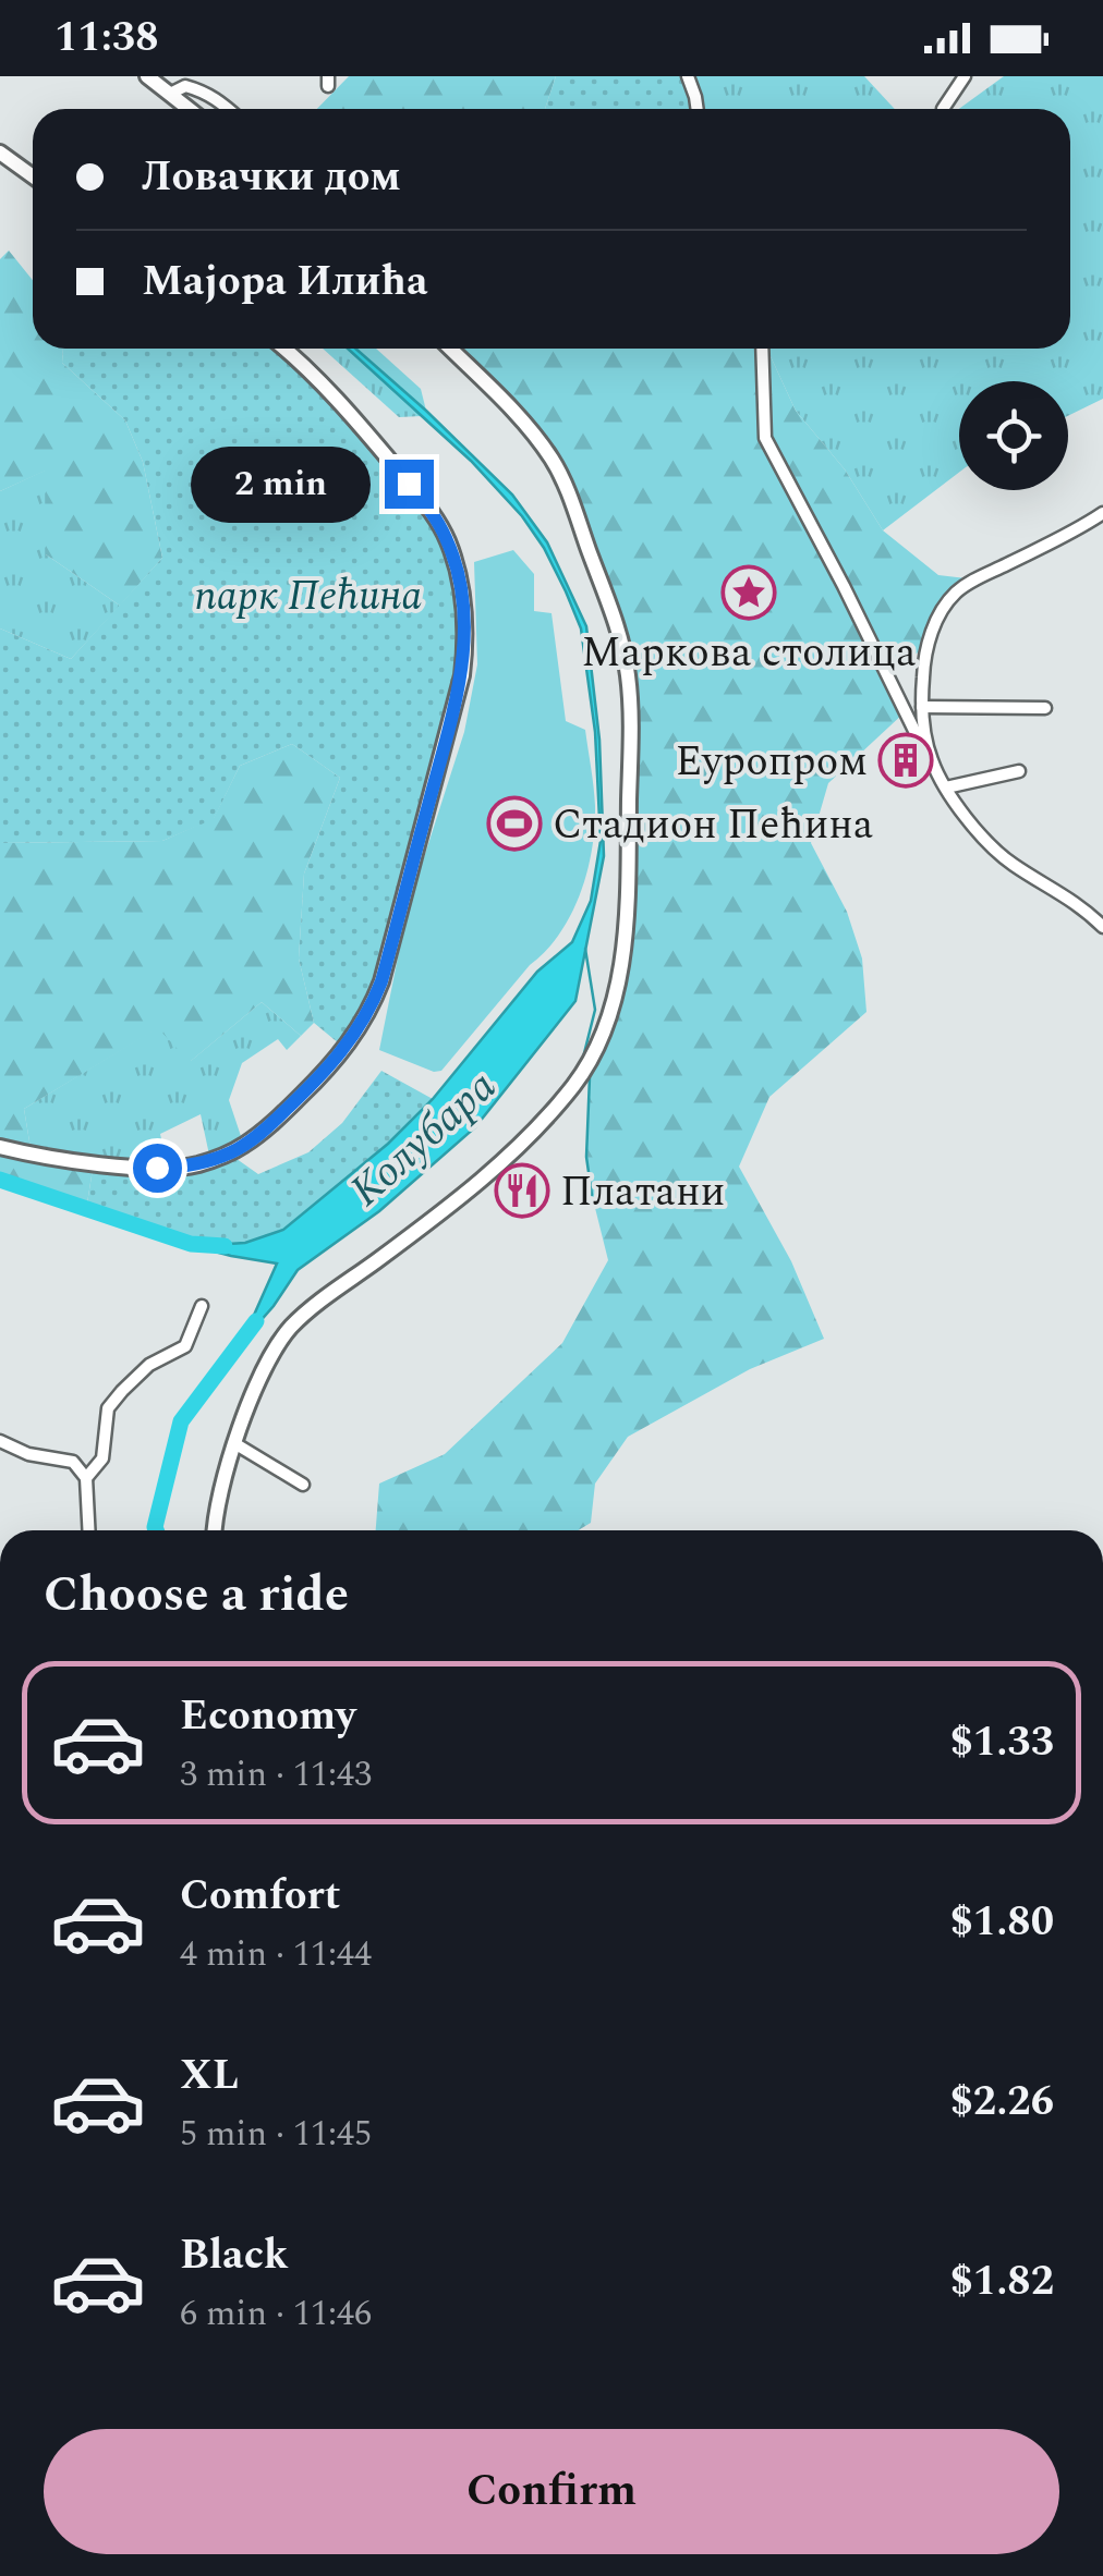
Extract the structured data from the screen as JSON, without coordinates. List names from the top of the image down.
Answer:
{
  "water": ["Колубара"],
  "parks": ["парк Пећина"],
  "places": {
    "place": ["Маркова столица"],
    "building": ["Еуропром"],
    "sports": ["Стадион Пећина"],
    "restaurant": ["Платани"]
  },
  "page": {
    "status": "11:38",
    "banner": ["Ловачки дом", "Мајора Илића"],
    "bubble": "2 min",
    "heading": "Choose a ride",
    "list": [
      {
        "name": "Economy",
        "note": "3 min · 11:43",
        "value": "$1.33"
      },
      {
        "name": "Comfort",
        "note": "4 min · 11:44",
        "value": "$1.80"
      },
      {
        "name": "XL",
        "note": "5 min · 11:45",
        "value": "$2.26"
      },
      {
        "name": "Black",
        "note": "6 min · 11:46",
        "value": "$1.82"
      }
    ],
    "buttons": "Confirm"
  }
}
